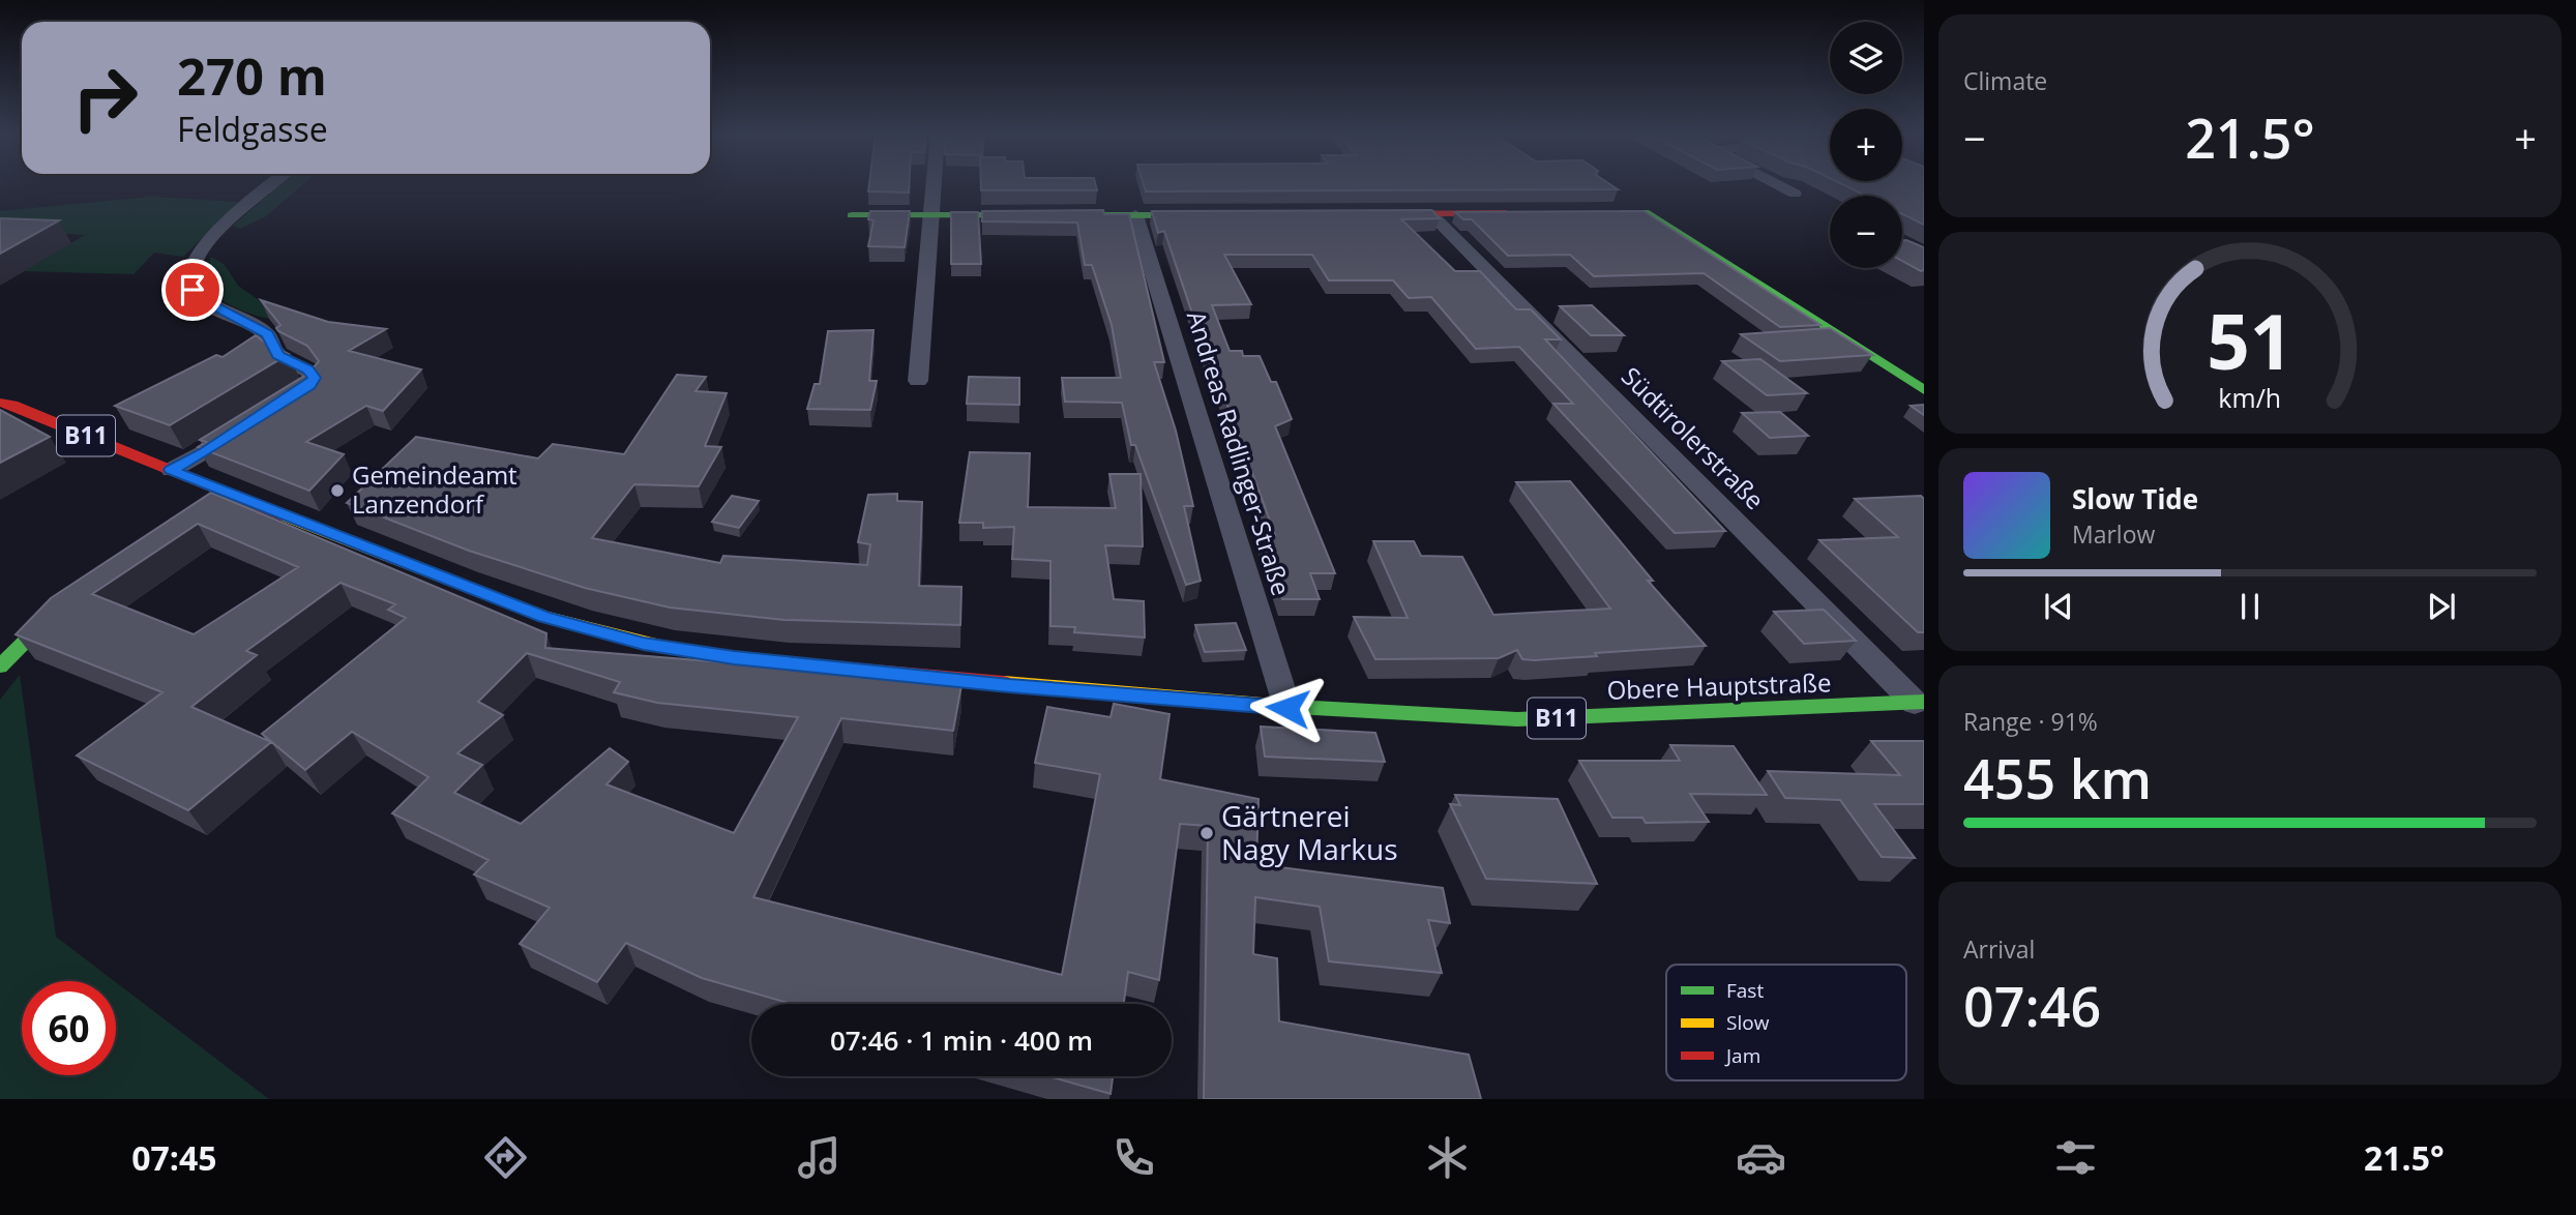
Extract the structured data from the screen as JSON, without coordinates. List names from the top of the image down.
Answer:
{
  "streets": {
    "main road": ["B11", "Obere Hauptstraße"],
    "street": ["Südtirolerstraße", "Andreas Radlinger-Straße"]
  },
  "crossings": [
    ["Südtirolerstraße", "Obere Hauptstraße"],
    ["Andreas Radlinger-Straße", "Obere Hauptstraße"]
  ],
  "places": ["Gemeindeamt Lanzendorf", "Gärtnerei Nagy Markus"],
  "legend": ["Fast", "Slow", "Jam"],
  "page": {
    "tile": [
      "Climate",
      ["Range · 91%", "455 km"],
      ["Arrival", "07:46"]
    ],
    "map_buttons": ["+", "−"],
    "turn": ["270 m", "Feldgasse"],
    "heat": ["−", "21.5°", "+"],
    "song": ["Slow Tide", "Marlow"],
    "limit": "60",
    "trip": "07:46 · 1 min · 400 m",
    "tabs": ["07:45", "21.5°"],
    "gauge": ["51", "km/h"]
  }
}
